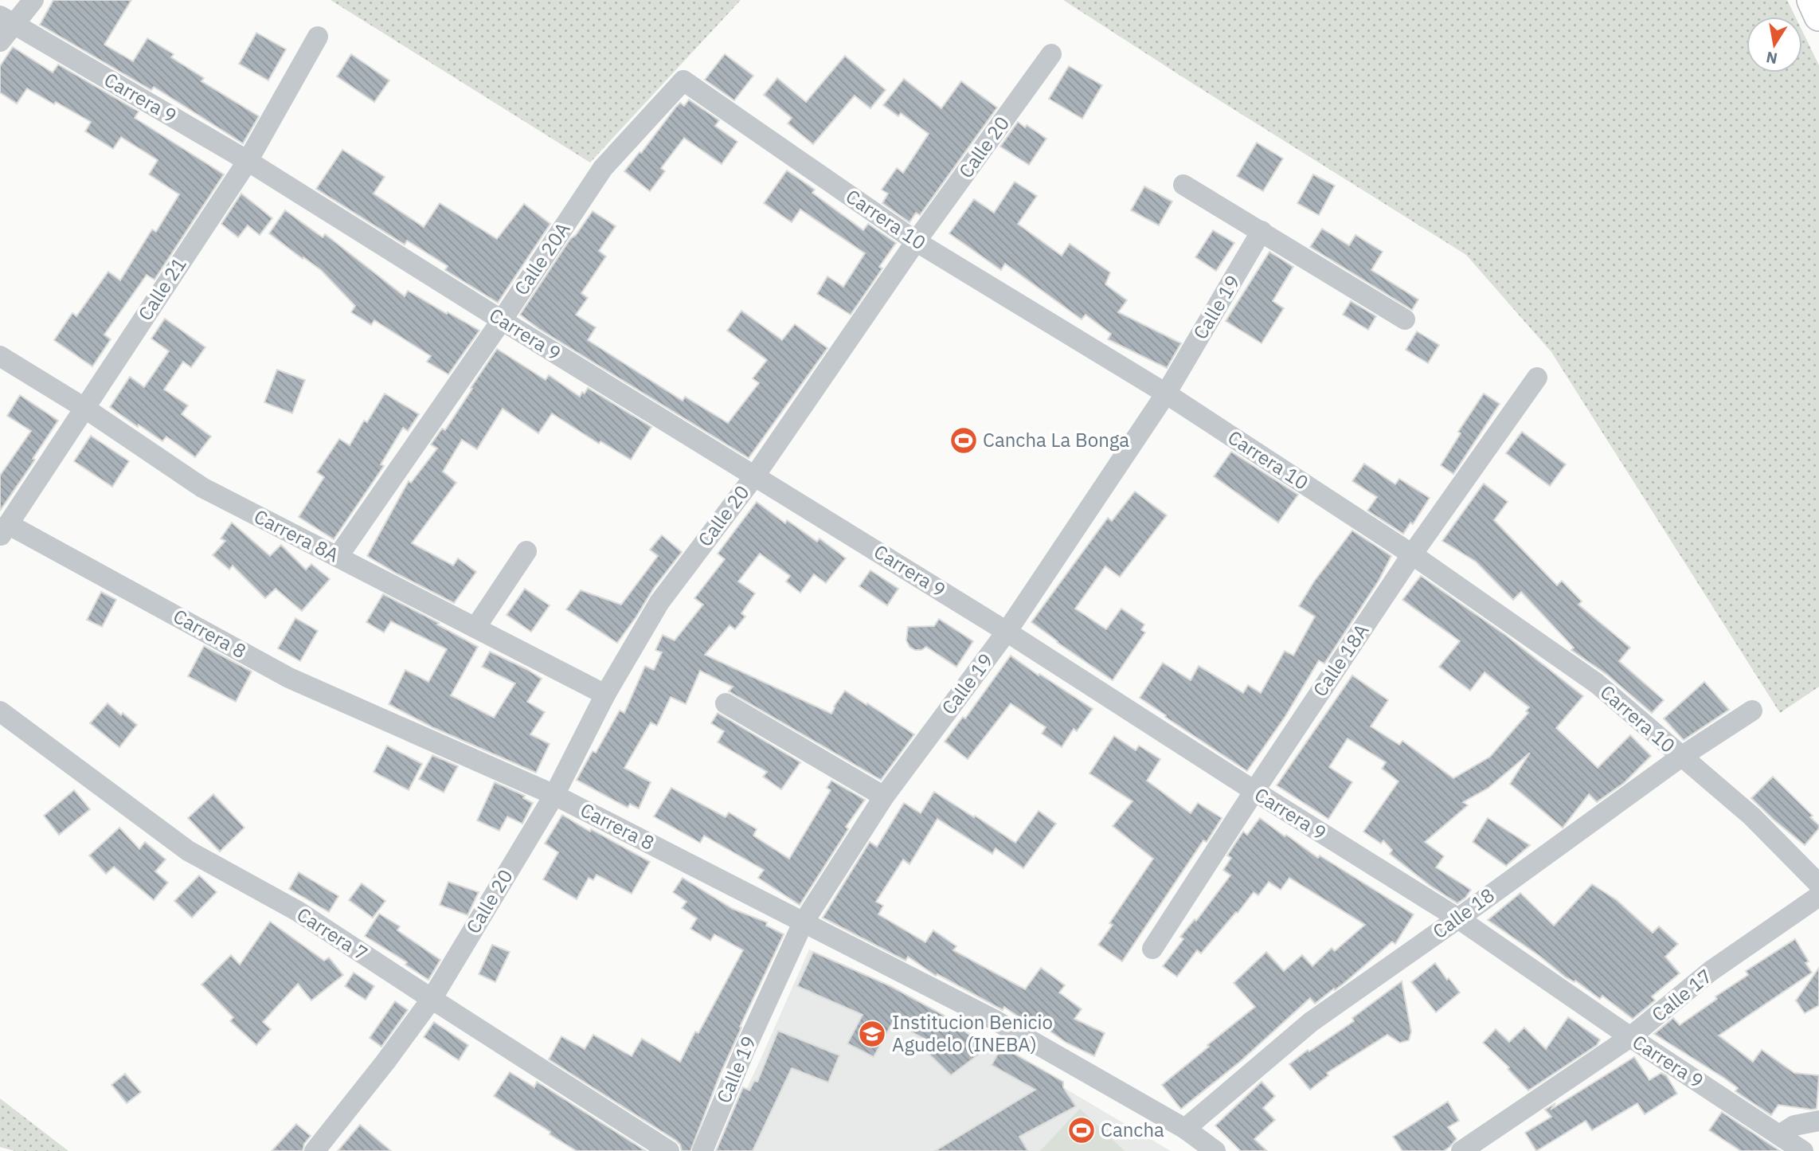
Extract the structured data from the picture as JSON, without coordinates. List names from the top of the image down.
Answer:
{
  "streets": {
    "street": [
      "Carrera 9",
      "Calle 20",
      "Carrera 10",
      "Calle 20A",
      "Calle 21",
      "Calle 19",
      "Carrera 8A",
      "Carrera 8",
      "Calle 18A",
      "Calle 18",
      "Carrera 7",
      "Calle 17"
    ]
  },
  "crossings": [
    ["Carrera 9", "Calle 20"],
    ["Carrera 9", "Calle 20A"],
    ["Carrera 9", "Calle 21"],
    ["Carrera 9", "Calle 19"],
    ["Carrera 9", "Calle 18A"],
    ["Carrera 9", "Calle 18"],
    ["Carrera 9", "Calle 17"],
    ["Calle 20", "Carrera 10"],
    ["Calle 20", "Carrera 8A"],
    ["Calle 20", "Carrera 8"],
    ["Calle 20", "Carrera 7"],
    ["Carrera 10", "Calle 20A"],
    ["Carrera 10", "Calle 19"],
    ["Carrera 10", "Calle 18A"],
    ["Carrera 10", "Calle 18"],
    ["Calle 20A", "Carrera 8A"],
    ["Calle 21", "Carrera 8A"],
    ["Calle 21", "Carrera 8"],
    ["Calle 19", "Carrera 8"],
    ["Carrera 8", "Calle 18"]
  ],
  "places": {
    "sports": ["Cancha La Bonga", "Cancha"],
    "school or university": ["Institucion Benicio Agudelo (INEBA)"]
  },
  "north": "bottom"
}
